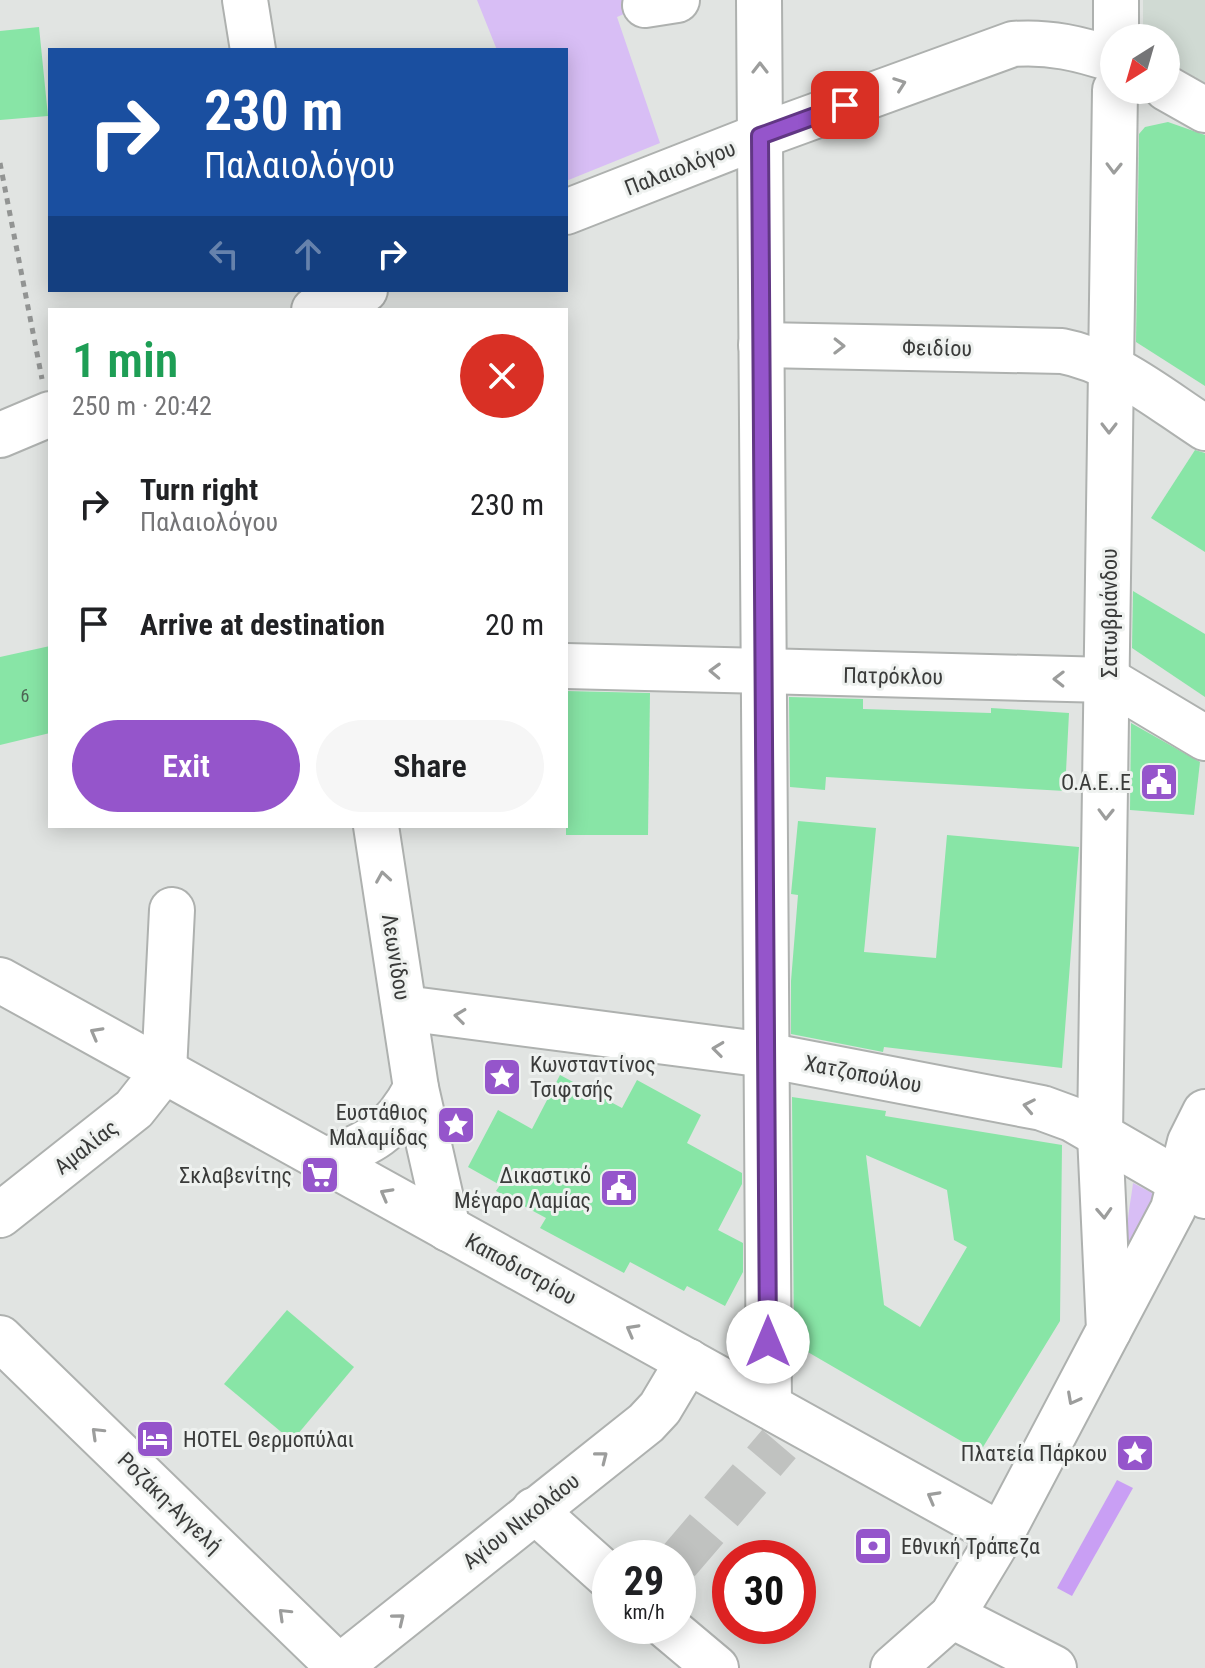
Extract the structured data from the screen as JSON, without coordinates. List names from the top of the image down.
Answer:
{
  "streets": {
    "main road": [
      "Παλαιολόγου",
      "Φειδίου",
      "Σατωβριάνδου",
      "Πατρόκλου",
      "Λεωνίδου",
      "Χατζοπούλου",
      "Αμαλίας",
      "Καποδιστρίου",
      "Ροζάκη-Αγγελή",
      "Αγίου Νικολάου"
    ]
  },
  "crossings": [
    ["Φειδίου", "Σατωβριάνδου"],
    ["Σατωβριάνδου", "Πατρόκλου"],
    ["Σατωβριάνδου", "Χατζοπούλου"],
    ["Λεωνίδου", "Χατζοπούλου"],
    ["Λεωνίδου", "Καποδιστρίου"],
    ["Αμαλίας", "Καποδιστρίου"],
    ["Καποδιστρίου", "Αγίου Νικολάου"],
    ["Ροζάκη-Αγγελή", "Αγίου Νικολάου"]
  ],
  "one_way": [
    "Παλαιολόγου",
    "Φειδίου",
    "Πατρόκλου",
    "Χατζοπούλου",
    "Καποδιστρίου",
    "Ροζάκη-Αγγελή"
  ],
  "places": {
    "public building": ["O.A.E..E", "Δικαστικό Μέγαρο Λαμίας"],
    "place": ["Κωνσταντίνος Τσιφτσής", "Ευστάθιος Μαλαμίδας", "Πλατεία Πάρκου"],
    "supermarket": ["Σκλαβενίτης"],
    "hotel": ["HOTEL Θερμοπύλαι"],
    "bank": ["Εθνική Τράπεζα"]
  },
  "house_numbers": ["6"],
  "north": "bottom left",
  "page": {
    "turn": ["230 m", "Παλαιολόγου"],
    "heading": ["1 min", "250 m · 20:42"],
    "list": [
      {
        "name": "Turn right",
        "note": "Παλαιολόγου",
        "value": "230 m"
      },
      {
        "name": "Arrive at destination",
        "value": "20 m"
      }
    ],
    "buttons": ["Exit", "Share"],
    "speed": "29 km/h",
    "limit": "30"
  }
}
